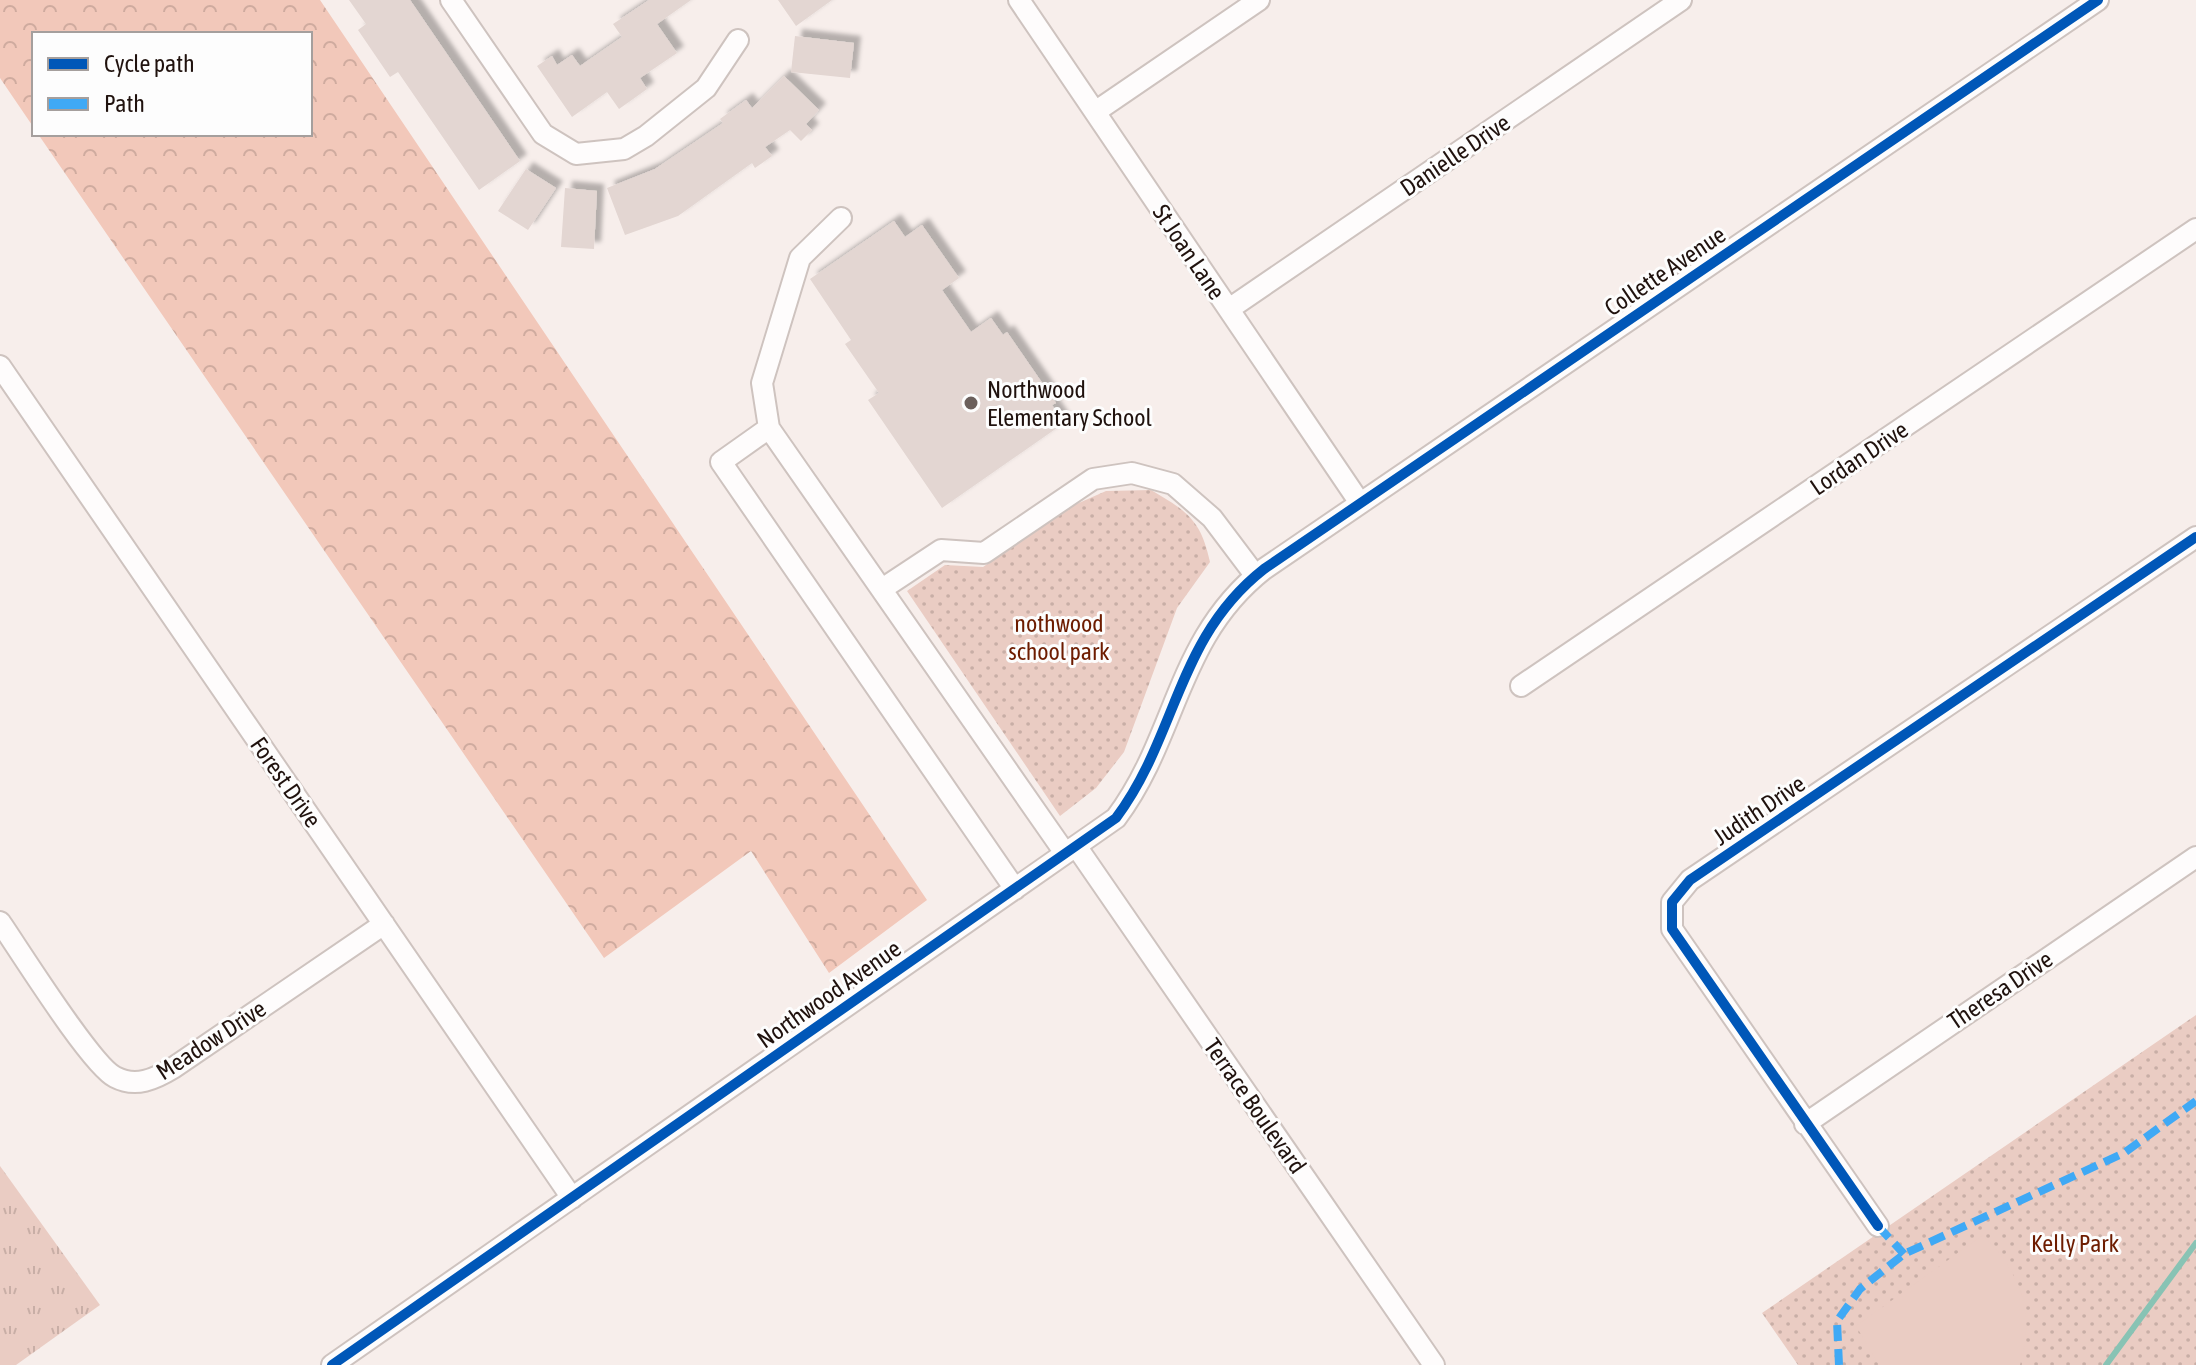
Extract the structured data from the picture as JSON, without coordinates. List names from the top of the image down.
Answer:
{
  "streets": {
    "street": [
      "Danielle Drive",
      "St Joan Lane",
      "Collette Avenue",
      "Lordan Drive",
      "Forest Drive",
      "Judith Drive",
      "Theresa Drive",
      "Northwood Avenue",
      "Meadow Drive",
      "Terrace Boulevard"
    ]
  },
  "crossings": [
    ["Danielle Drive", "St Joan Lane"],
    ["St Joan Lane", "Collette Avenue"],
    ["Collette Avenue", "Northwood Avenue"],
    ["Forest Drive", "Northwood Avenue"],
    ["Forest Drive", "Meadow Drive"],
    ["Judith Drive", "Theresa Drive"],
    ["Northwood Avenue", "Terrace Boulevard"]
  ],
  "parks": ["nothwood school park", "Kelly Park"],
  "places": ["Northwood Elementary School"],
  "legend": ["Cycle path", "Path"]
}
